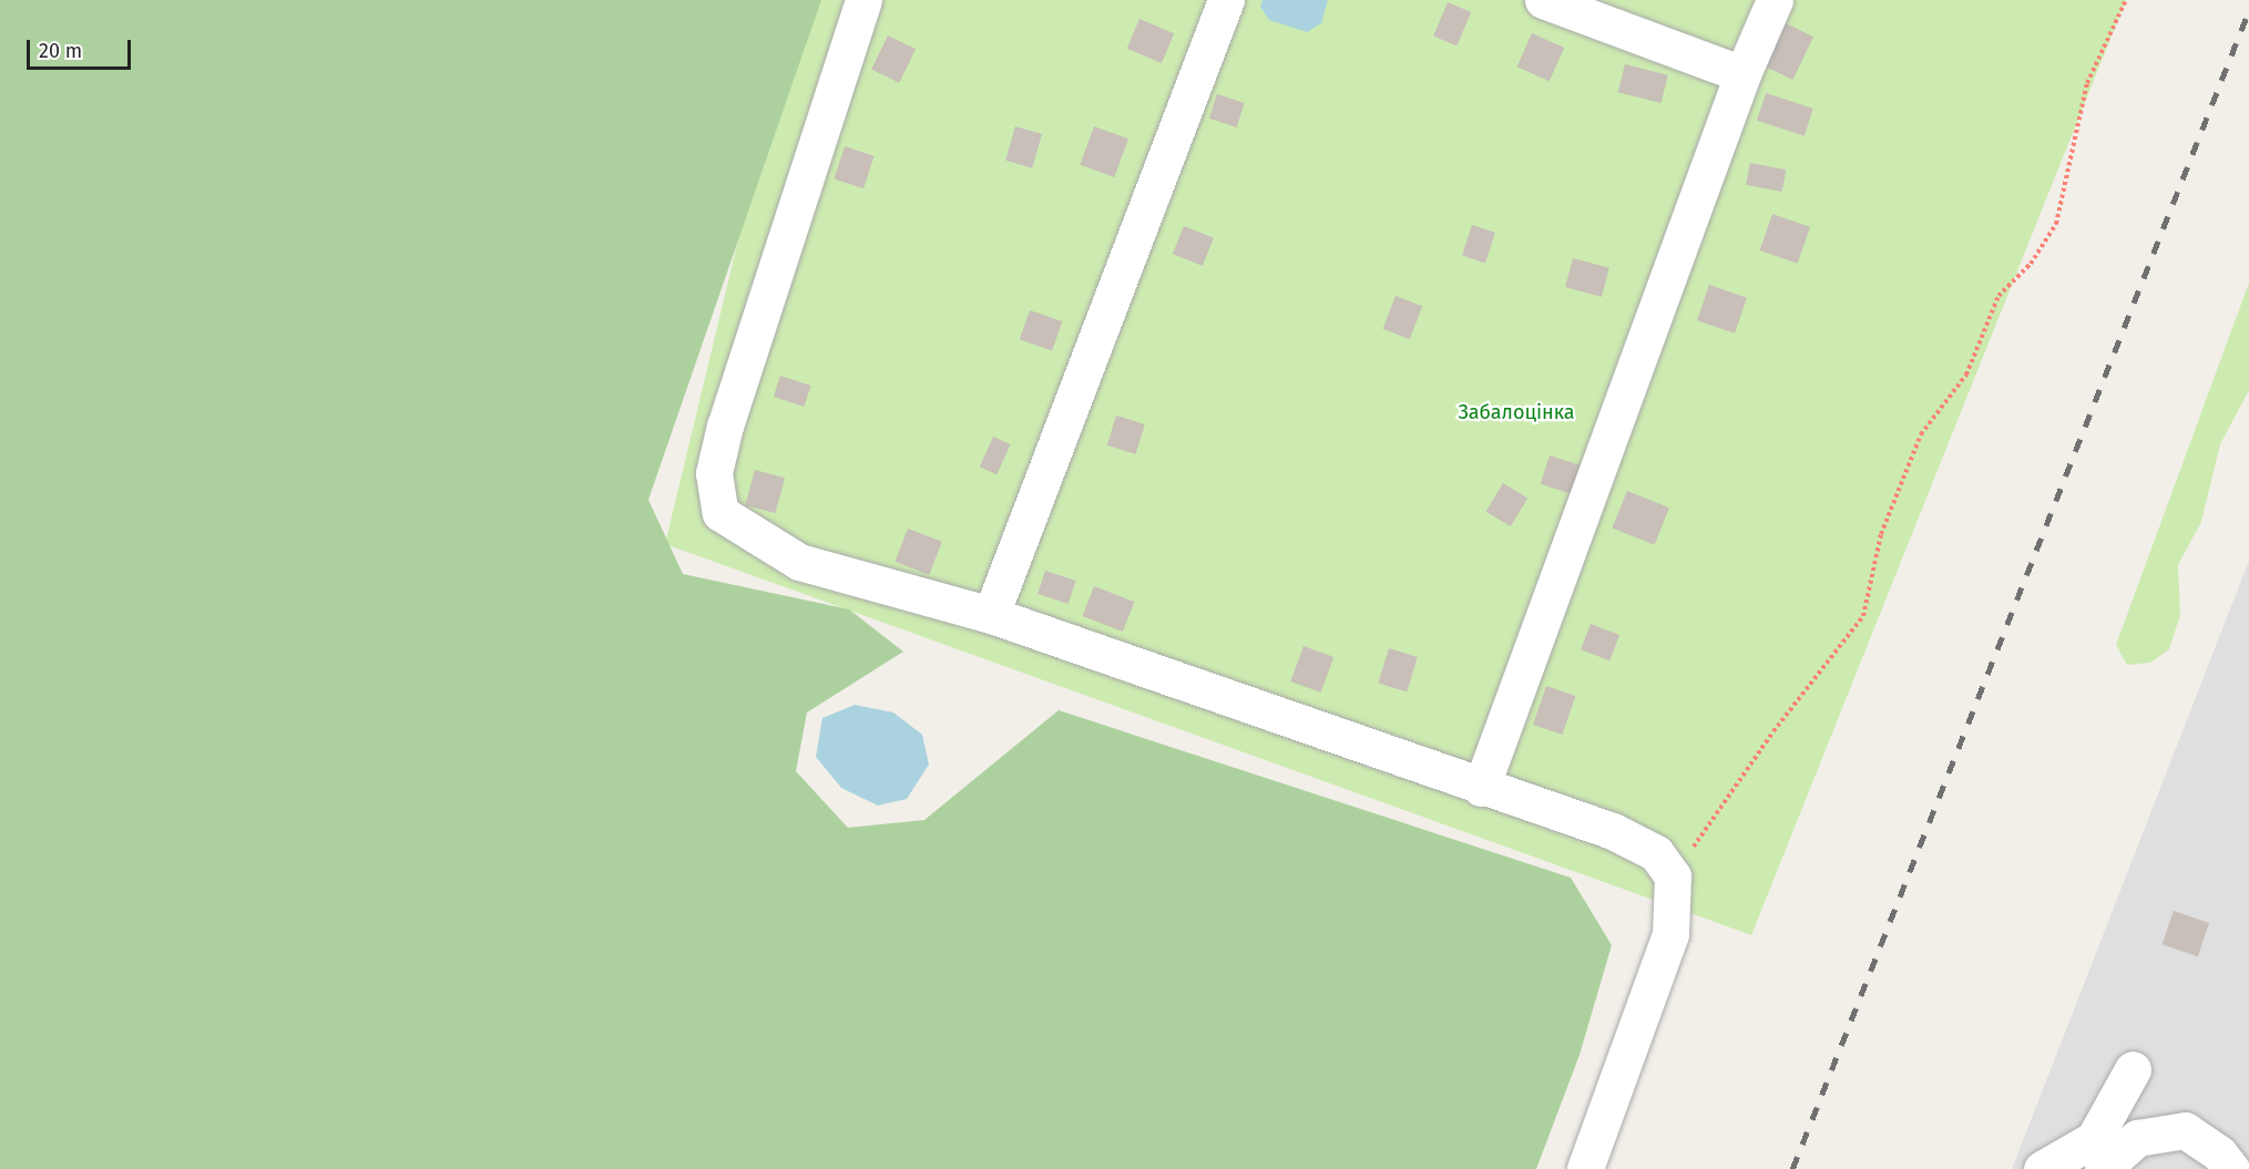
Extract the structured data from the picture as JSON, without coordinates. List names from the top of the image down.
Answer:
{
  "parks": ["Забалоцінка"],
  "scale_bar": "20 m"
}
